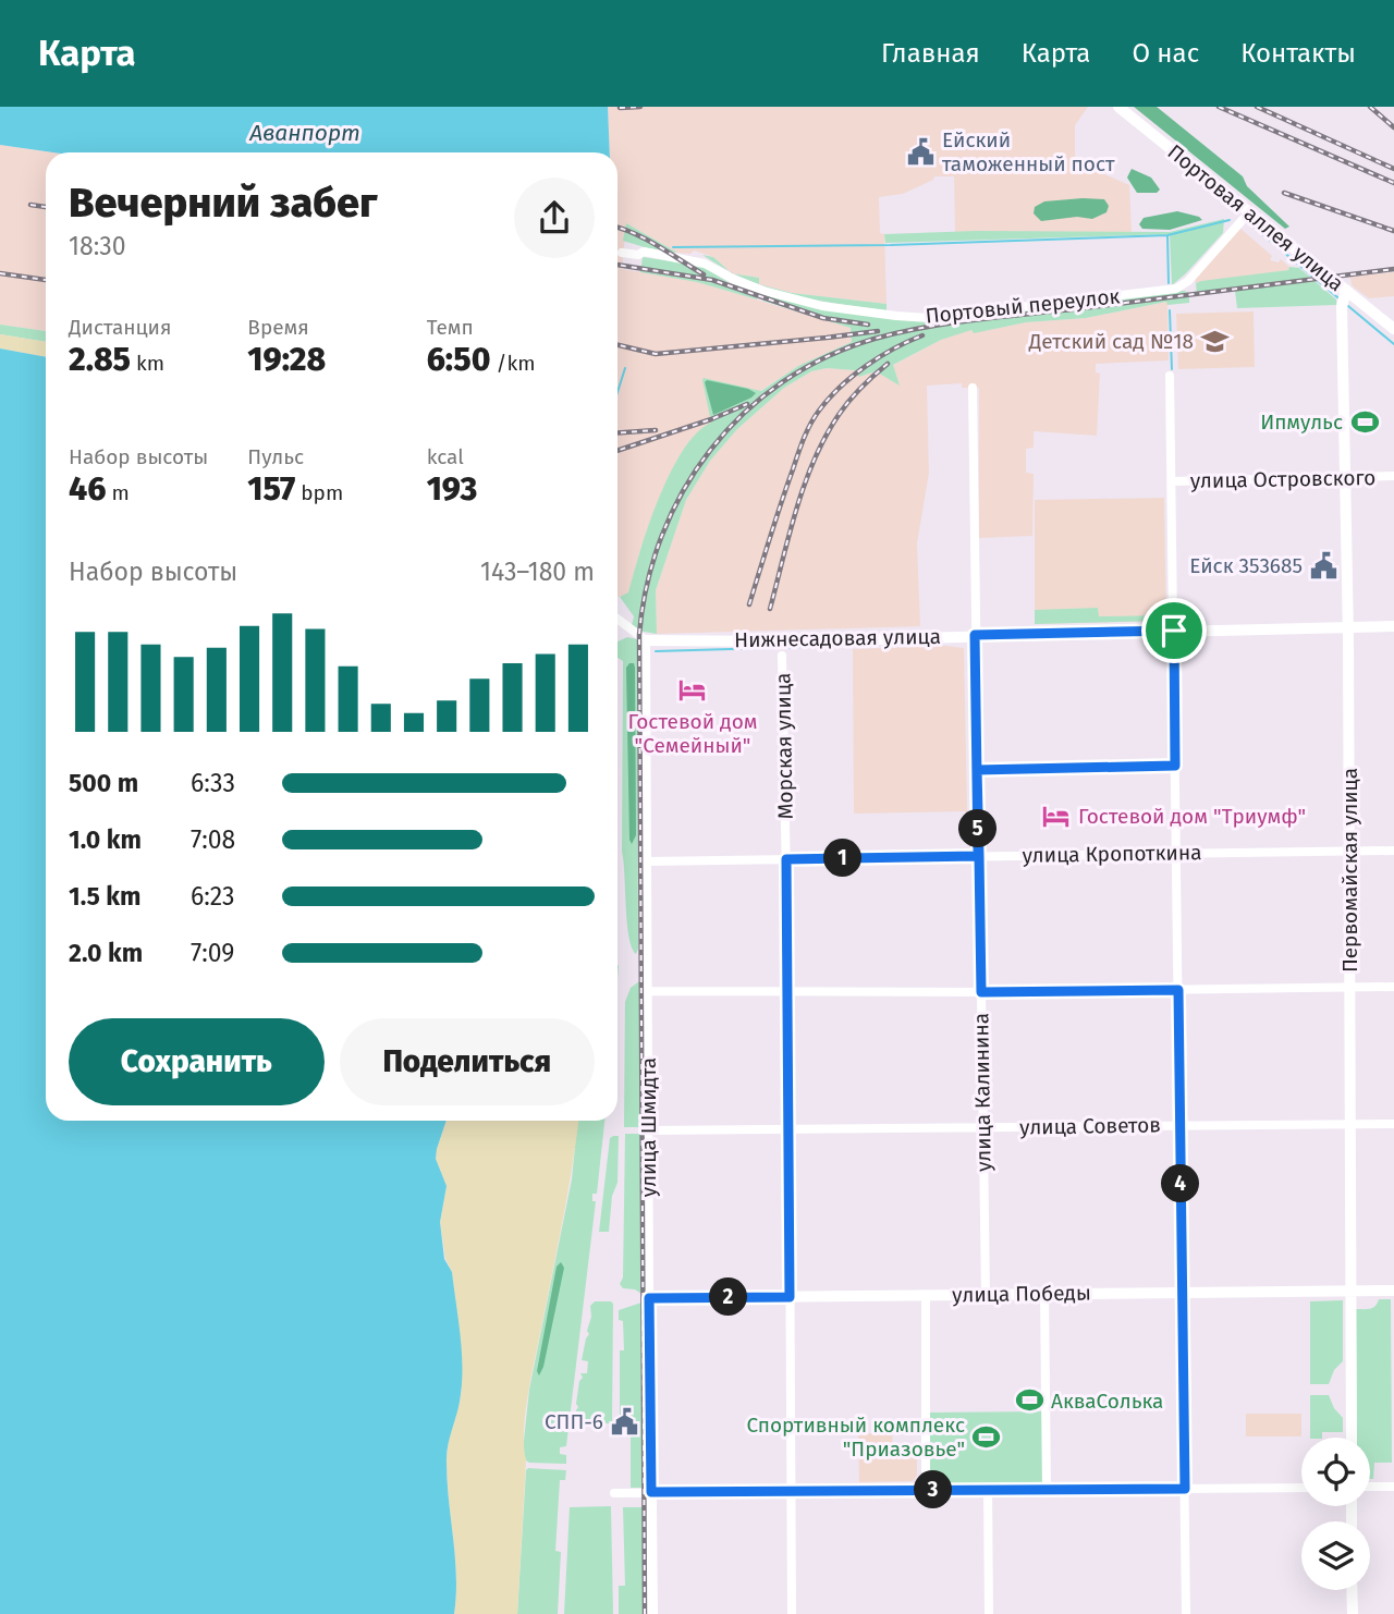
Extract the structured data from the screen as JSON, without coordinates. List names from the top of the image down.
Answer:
{
  "streets": {
    "street": [
      "Портовая аллея улица",
      "Портовый переулок",
      "улица Островского",
      "Нижнесадовая улица",
      "Морская улица",
      "улица Кропоткина",
      "Первомайская улица",
      "улица Калинина",
      "улица Советов",
      "улица Шмидта",
      "улица Победы"
    ]
  },
  "crossings": [
    ["Портовая аллея улица", "Портовый переулок"],
    ["Портовая аллея улица", "Первомайская улица"],
    ["улица Островского", "Первомайская улица"],
    ["Нижнесадовая улица", "Первомайская улица"],
    ["Нижнесадовая улица", "улица Калинина"],
    ["Нижнесадовая улица", "улица Шмидта"],
    ["Морская улица", "улица Кропоткина"],
    ["Морская улица", "улица Советов"],
    ["Морская улица", "улица Победы"],
    ["улица Кропоткина", "Первомайская улица"],
    ["улица Кропоткина", "улица Калинина"],
    ["улица Кропоткина", "улица Шмидта"],
    ["Первомайская улица", "улица Советов"],
    ["Первомайская улица", "улица Победы"],
    ["улица Калинина", "улица Советов"],
    ["улица Калинина", "улица Победы"],
    ["улица Советов", "улица Шмидта"],
    ["улица Шмидта", "улица Победы"]
  ],
  "water": ["Аванпорт"],
  "places": {
    "public building": ["Ейский таможенный пост", "Ейск 353685", "СПП-6"],
    "school or university": ["Детский сад №18"],
    "sports": ["Ипмульс", "АкваСолька", "Спортивный комплекс \"Приазовье\""],
    "hotel": ["Гостевой дом \"Семейный\"", "Гостевой дом \"Триумф\""]
  },
  "page": {
    "header": "Карта",
    "nav": [
      "Главная",
      "Карта",
      "О нас",
      "Контакты"
    ],
    "heading": ["Вечерний забег", "18:30"],
    "stats": [
      ["Дистанция", "2.85 km"],
      ["Время", "19:28"],
      ["Темп", "6:50 /km"],
      ["Набор высоты", "46 m"],
      ["Пульс", "157 bpm"],
      ["kcal", "193"]
    ],
    "chart": ["Набор высоты", "143–180 m"],
    "list": [
      {
        "name": "500 m",
        "note": "6:33"
      },
      {
        "name": "1.0 km",
        "note": "7:08"
      },
      {
        "name": "1.5 km",
        "note": "6:23"
      },
      {
        "name": "2.0 km",
        "note": "7:09"
      }
    ],
    "pins": [
      "5",
      "1",
      "4",
      "2",
      "3"
    ],
    "buttons": ["Сохранить", "Поделиться"]
  }
}
